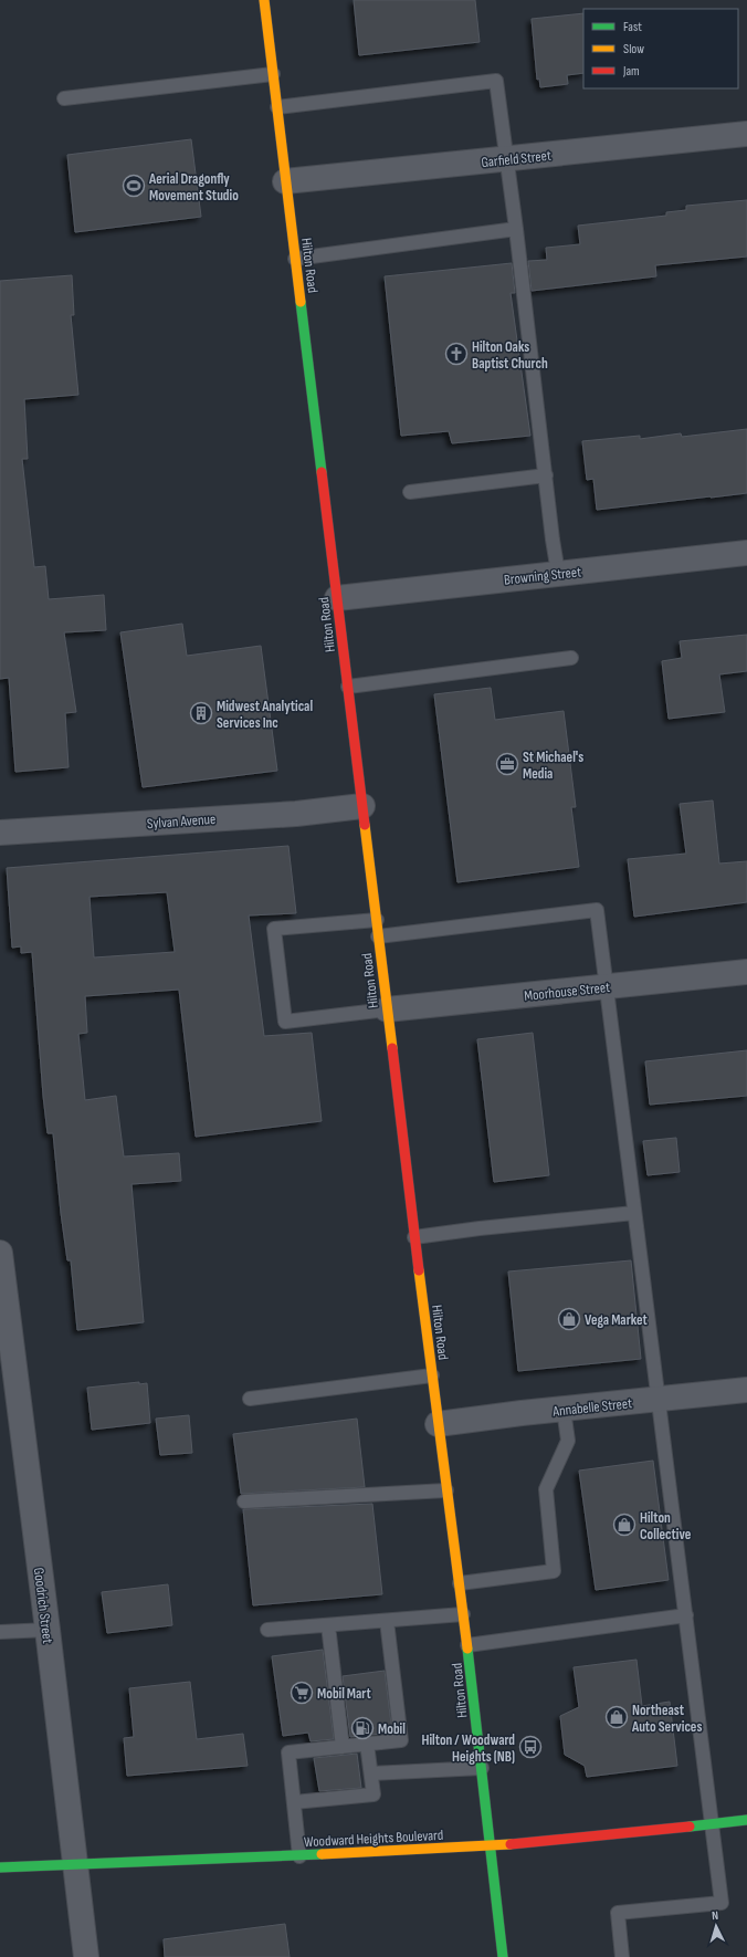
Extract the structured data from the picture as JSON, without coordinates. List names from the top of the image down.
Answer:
{
  "streets": {
    "street": [
      "Garfield Street",
      "Hilton Road",
      "Browning Street",
      "Sylvan Avenue",
      "Moorhouse Street",
      "Annabelle Street",
      "Goodrich Street",
      "Woodward Heights Boulevard"
    ]
  },
  "crossings": [
    ["Garfield Street", "Hilton Road"],
    ["Hilton Road", "Browning Street"],
    ["Hilton Road", "Sylvan Avenue"],
    ["Hilton Road", "Moorhouse Street"],
    ["Hilton Road", "Annabelle Street"],
    ["Hilton Road", "Woodward Heights Boulevard"],
    ["Goodrich Street", "Woodward Heights Boulevard"]
  ],
  "places": {
    "sports": ["Aerial Dragonfly Movement Studio"],
    "church": ["Hilton Oaks Baptist Church"],
    "building": ["Midwest Analytical Services Inc"],
    "office": ["St Michael's Media"],
    "shop": ["Vega Market", "Hilton Collective", "Northeast Auto Services"],
    "supermarket": ["Mobil Mart"],
    "fuel station": ["Mobil"],
    "bus stop": ["Hilton / Woodward Heights (NB)"]
  },
  "legend": ["Fast", "Slow", "Jam"],
  "north": "top"
}
